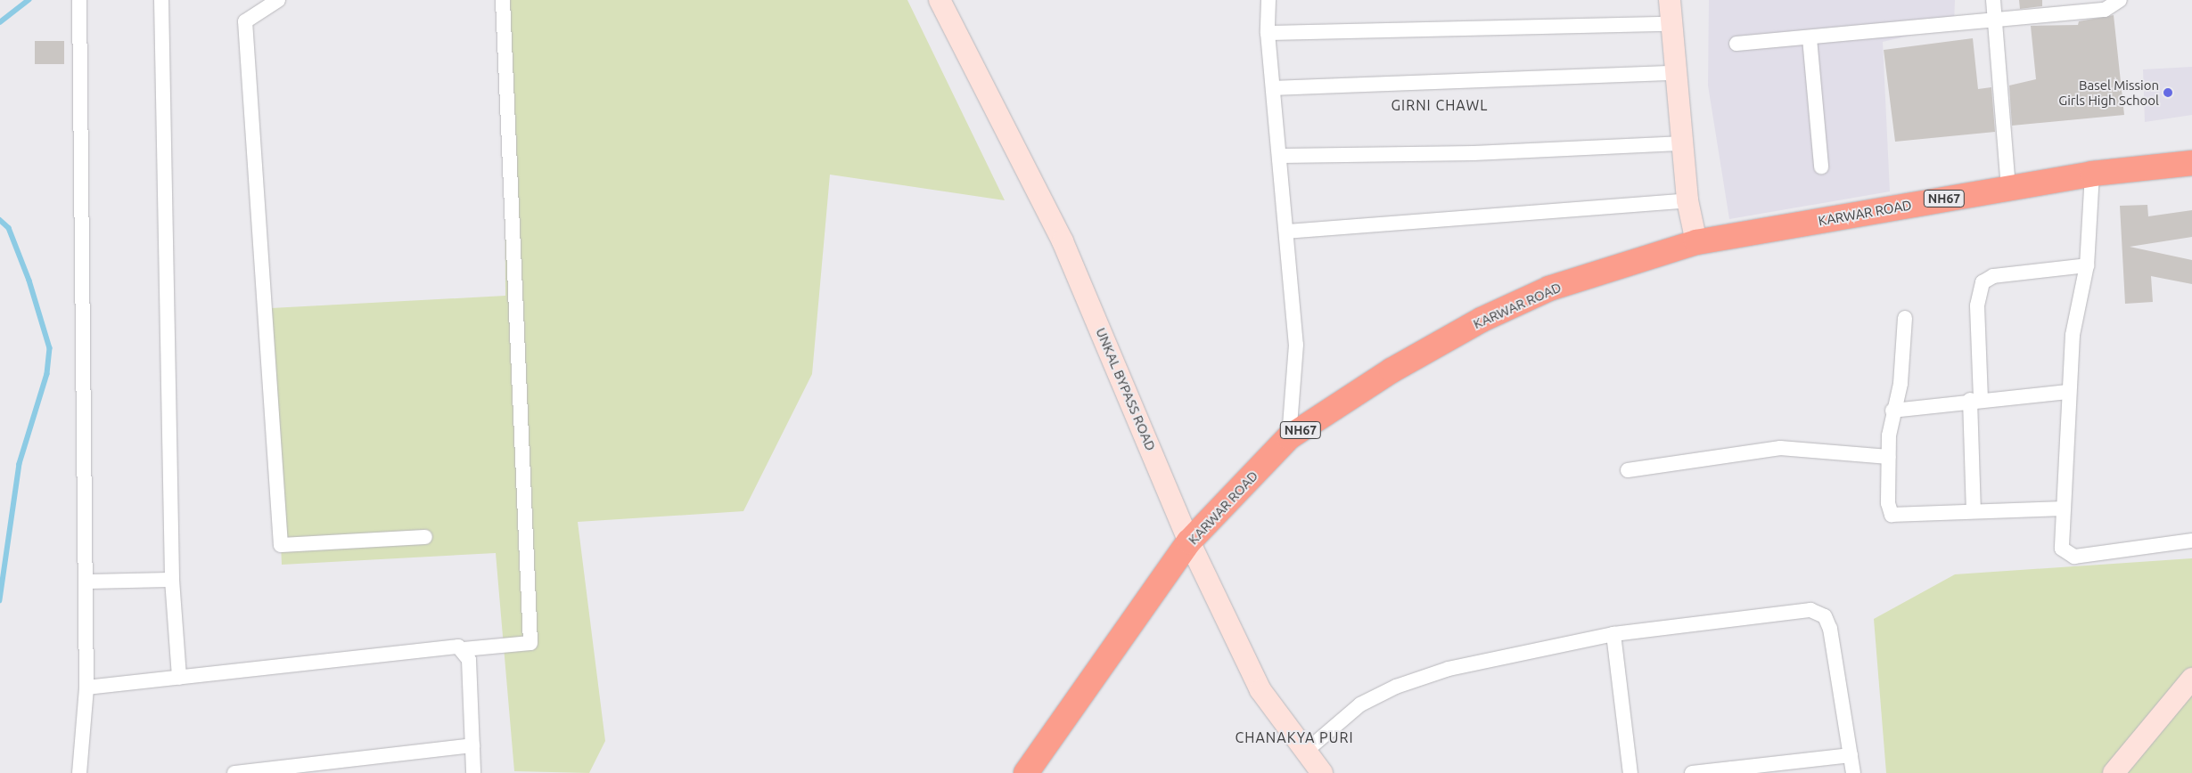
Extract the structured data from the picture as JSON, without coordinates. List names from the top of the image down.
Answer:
{
  "streets": {
    "highway": ["NH67", "KARWAR ROAD"],
    "main road": ["UNKAL BYPASS ROAD"]
  },
  "crossings": [
    ["KARWAR ROAD", "UNKAL BYPASS ROAD"]
  ],
  "districts": ["GIRNI CHAWL", "CHANAKYA PURI"],
  "places": ["Basel Mission Girls High School"]
}
